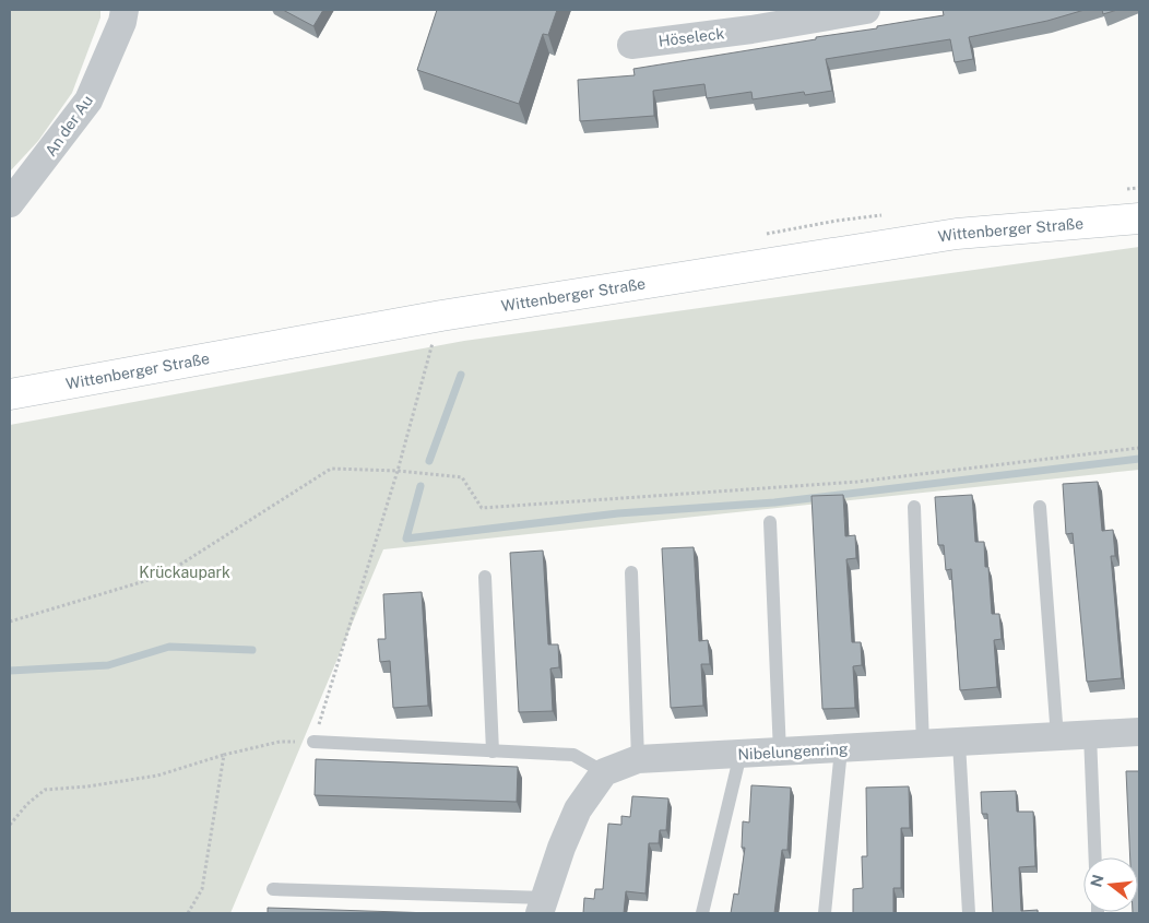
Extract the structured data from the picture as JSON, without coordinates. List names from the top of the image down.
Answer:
{
  "streets": {
    "main road": ["Wittenberger Straße"],
    "street": ["Höseleck", "An der Au", "Nibelungenring"]
  },
  "parks": ["Krückaupark"],
  "north": "left"
}
